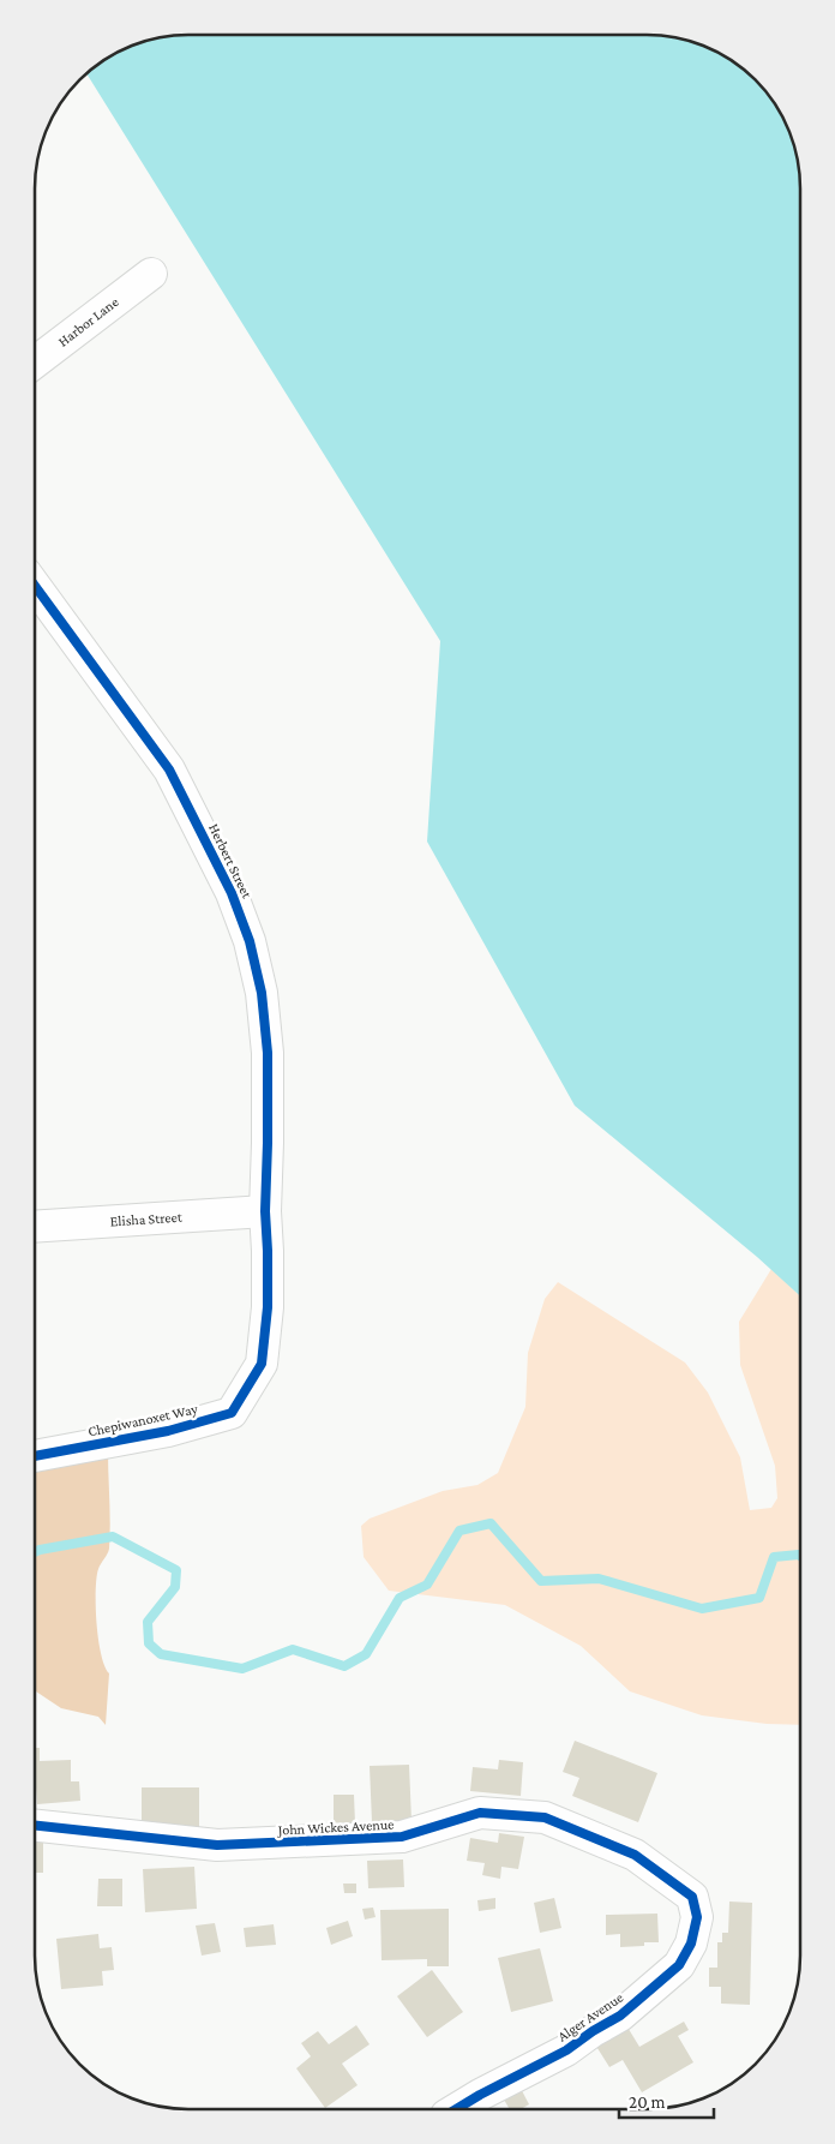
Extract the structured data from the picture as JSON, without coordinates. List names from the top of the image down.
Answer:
{
  "streets": {
    "street": [
      "Harbor Lane",
      "Herbert Street",
      "Elisha Street",
      "Chepiwanoxet Way",
      "John Wickes Avenue",
      "Alger Avenue"
    ]
  },
  "crossings": [
    ["Herbert Street", "Elisha Street"],
    ["Herbert Street", "Chepiwanoxet Way"],
    ["Elisha Street", "Chepiwanoxet Way"],
    ["John Wickes Avenue", "Alger Avenue"]
  ],
  "scale_bar": "20 m"
}
